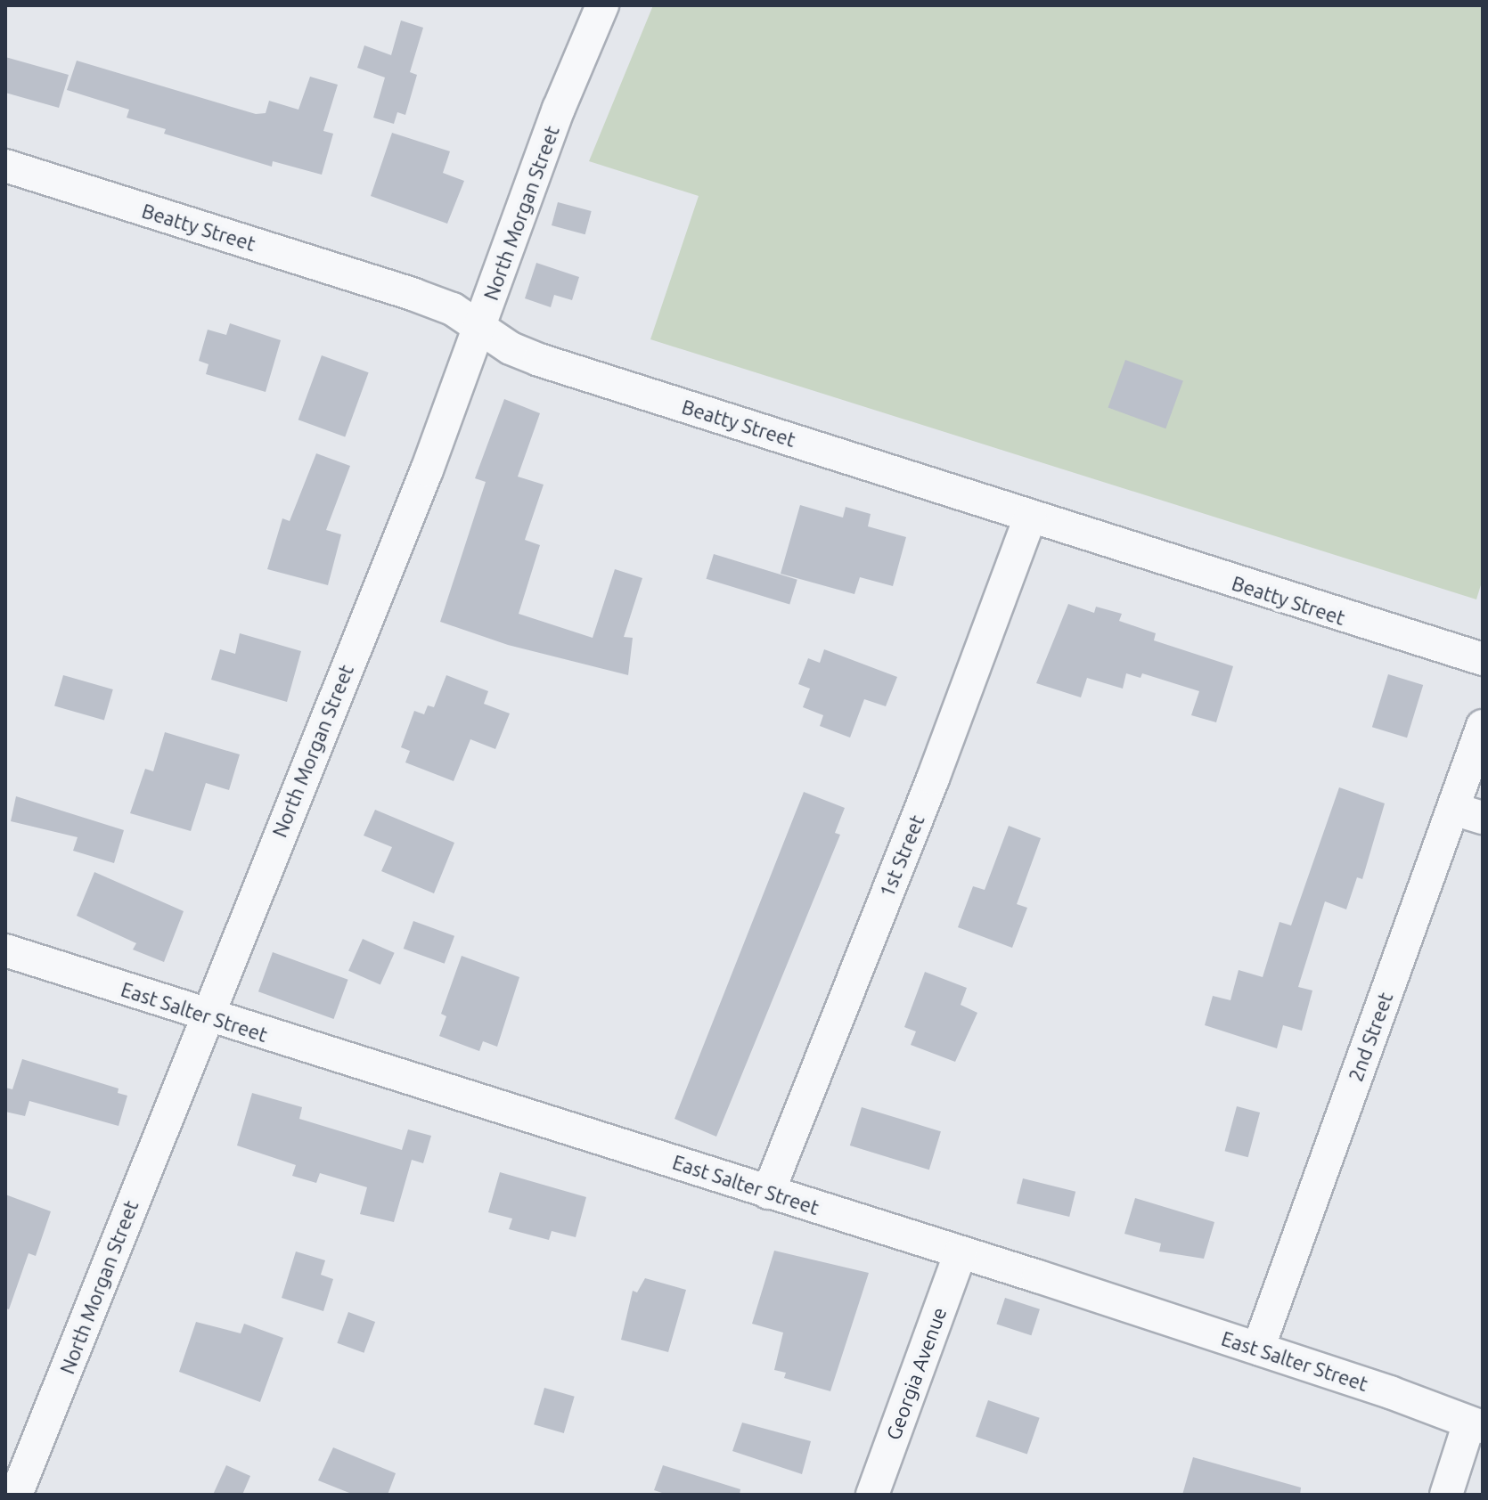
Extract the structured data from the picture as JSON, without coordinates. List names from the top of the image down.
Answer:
{
  "streets": {
    "street": [
      "North Morgan Street",
      "Beatty Street",
      "1st Street",
      "East Salter Street",
      "2nd Street",
      "Georgia Avenue"
    ]
  },
  "crossings": [
    ["North Morgan Street", "Beatty Street"],
    ["North Morgan Street", "East Salter Street"],
    ["Beatty Street", "1st Street"],
    ["1st Street", "East Salter Street"],
    ["East Salter Street", "2nd Street"],
    ["East Salter Street", "Georgia Avenue"]
  ]
}
